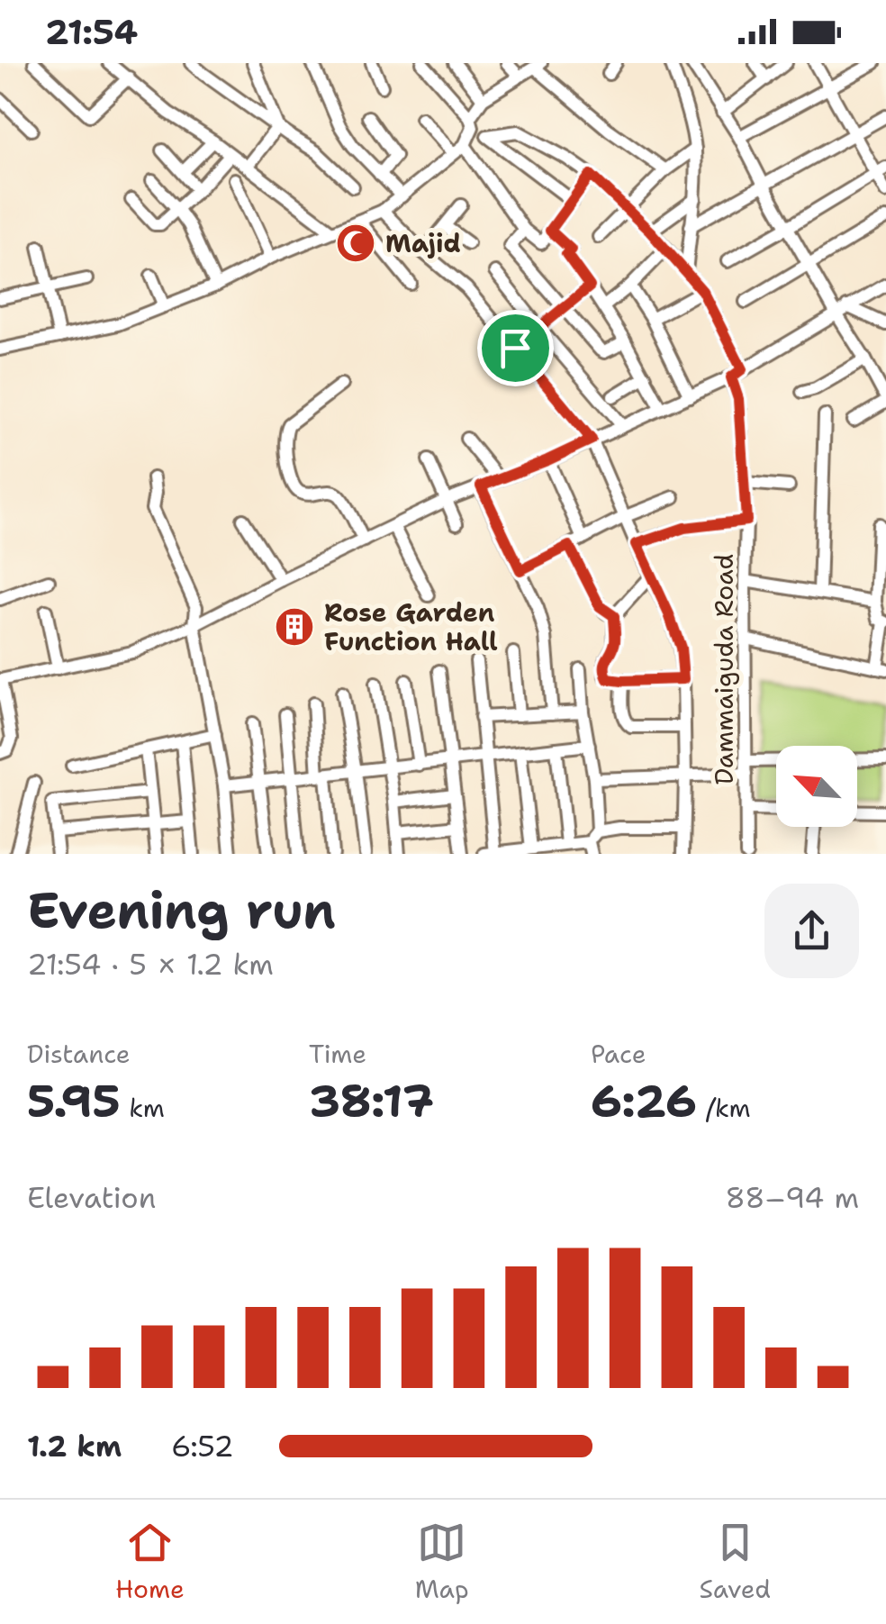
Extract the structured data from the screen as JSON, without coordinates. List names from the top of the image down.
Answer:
{
  "streets": {
    "street": ["Dammaiguda Road"]
  },
  "places": {
    "mosque": ["Majid"],
    "building": ["Rose Garden Function Hall"]
  },
  "north": "top left",
  "page": {
    "status": "21:54",
    "heading": ["Evening run", "21:54 · 5 × 1.2 km"],
    "stats": [
      ["Distance", "5.95 km"],
      ["Time", "38:17"],
      ["Pace", "6:26 /km"]
    ],
    "chart": ["Elevation", "88–94 m"],
    "list": [
      {
        "name": "1.2 km",
        "note": "6:52"
      }
    ],
    "tabs": ["Home", "Map", "Saved"]
  }
}
